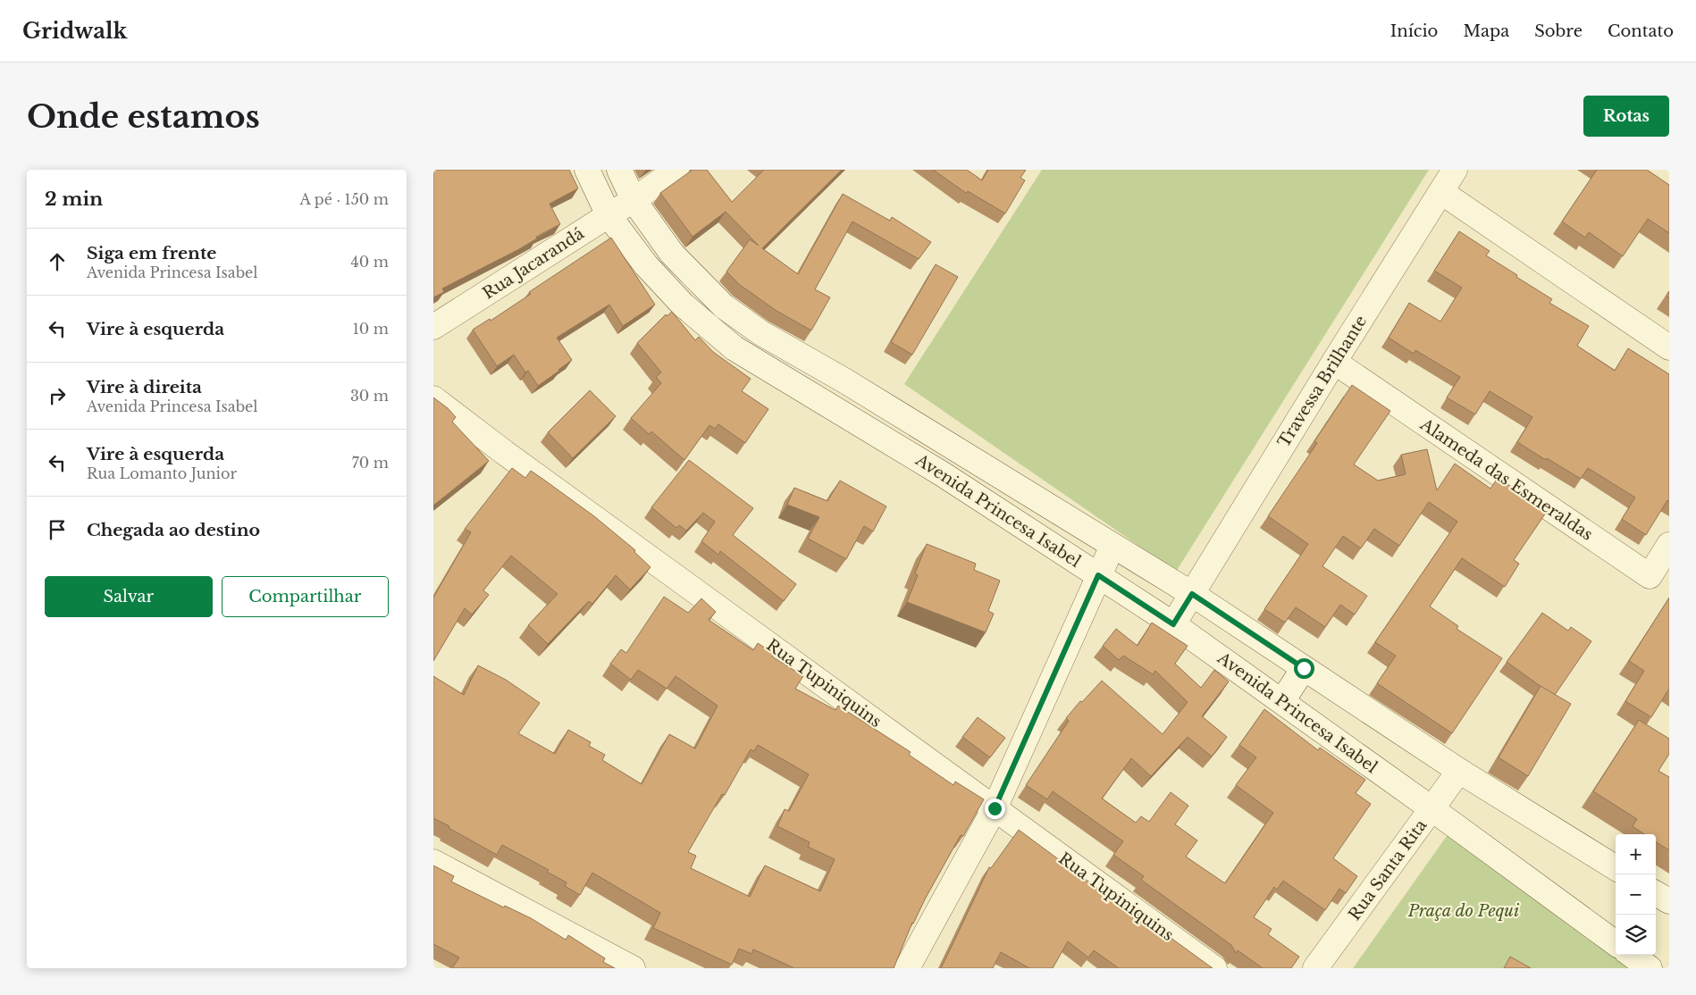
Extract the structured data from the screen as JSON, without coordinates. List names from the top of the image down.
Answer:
{
  "streets": {
    "street": [
      "Rua Jacarandá",
      "Travessa Brilhante",
      "Alameda das Esmeraldas",
      "Avenida Princesa Isabel",
      "Rua Tupiniquins",
      "Rua Santa Rita"
    ]
  },
  "crossings": [
    ["Rua Jacarandá", "Avenida Princesa Isabel"],
    ["Travessa Brilhante", "Alameda das Esmeraldas"],
    ["Travessa Brilhante", "Avenida Princesa Isabel"],
    ["Avenida Princesa Isabel", "Rua Santa Rita"]
  ],
  "parks": ["Praça do Pequi"],
  "page": {
    "header": "Gridwalk",
    "nav": [
      "Início",
      "Mapa",
      "Sobre",
      "Contato"
    ],
    "buttons": [
      "Rotas",
      ["Salvar", "Compartilhar"]
    ],
    "title": "Onde estamos",
    "heading": ["2 min", "A pé · 150 m"],
    "list": [
      ["Siga em frente", "Avenida Princesa Isabel", "40 m"],
      ["Vire à esquerda", "10 m"],
      ["Vire à direita", "Avenida Princesa Isabel", "30 m"],
      ["Vire à esquerda", "Rua Lomanto Junior", "70 m"],
      "Chegada ao destino"
    ],
    "map_buttons": ["+", "−"]
  }
}
